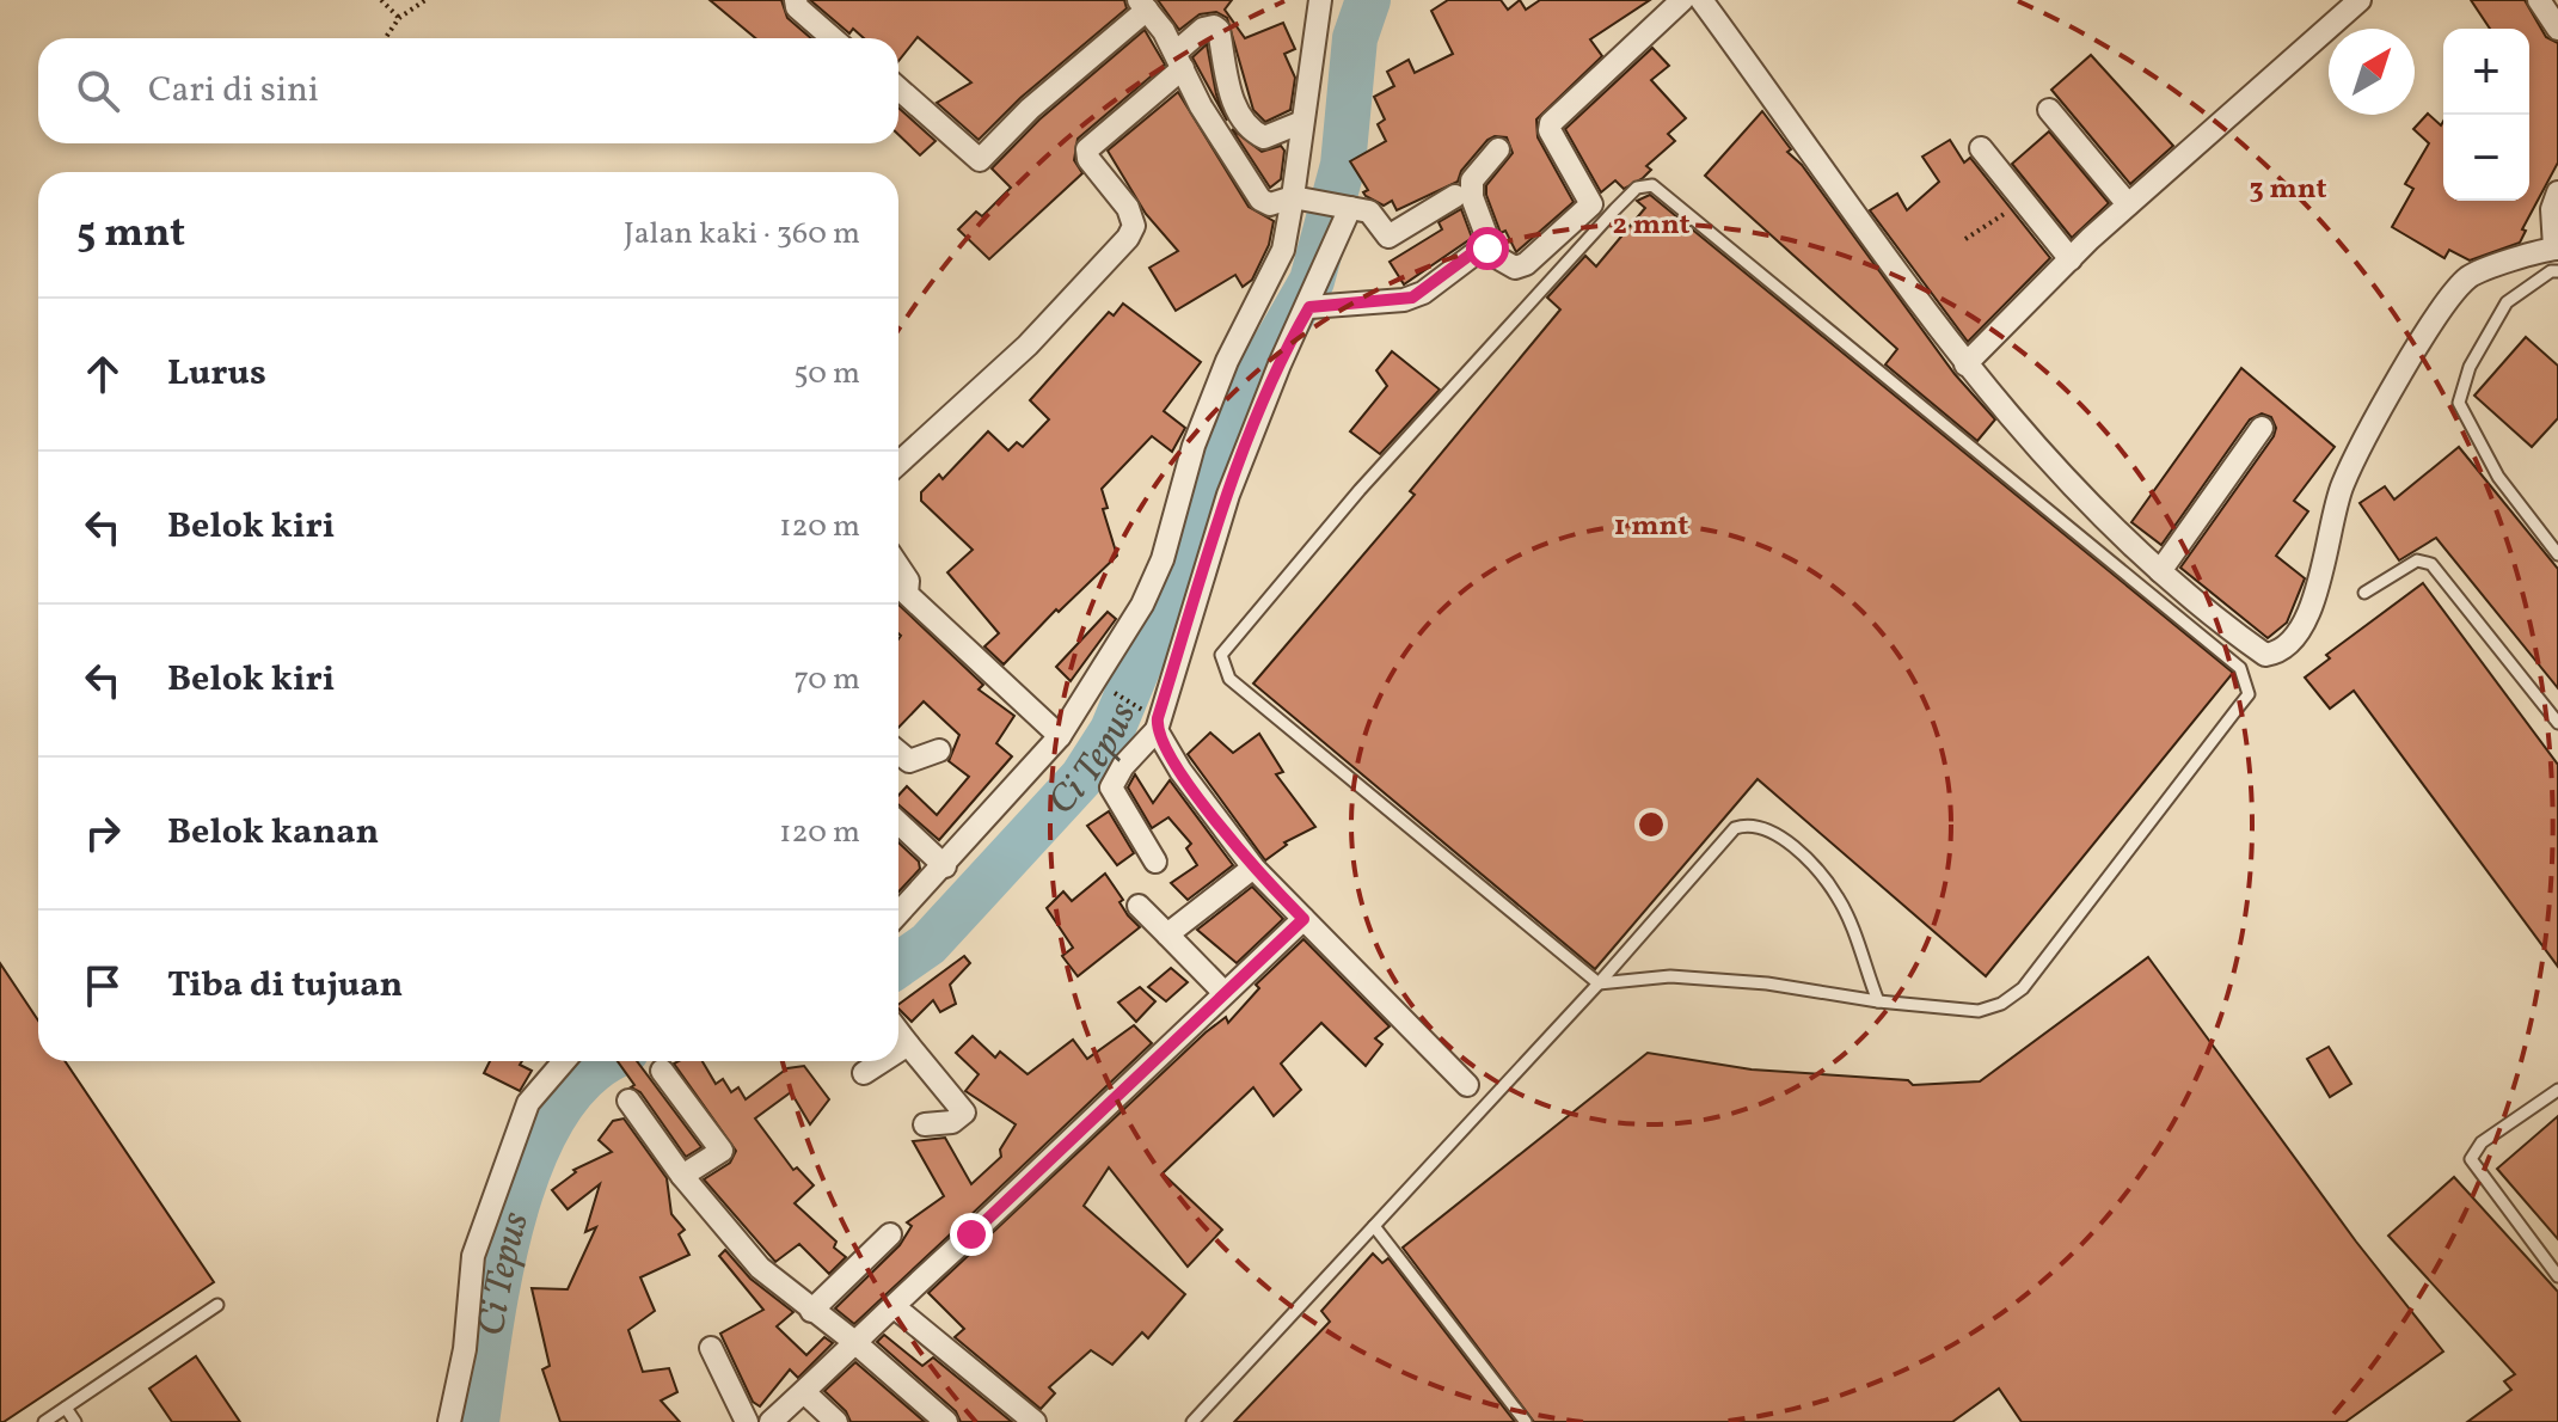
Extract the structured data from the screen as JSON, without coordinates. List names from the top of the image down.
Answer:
{
  "water": ["Ci Tepus"],
  "north": "top right",
  "page": {
    "map_buttons": ["+", "−"],
    "search": "Cari di sini",
    "heading": ["5 mnt", "Jalan kaki · 360 m"],
    "list": [
      ["Lurus", "50 m"],
      ["Belok kiri", "120 m"],
      ["Belok kiri", "70 m"],
      ["Belok kanan", "120 m"],
      "Tiba di tujuan"
    ]
  },
  "rings": ["3 mnt", "2 mnt", "1 mnt"]
}
